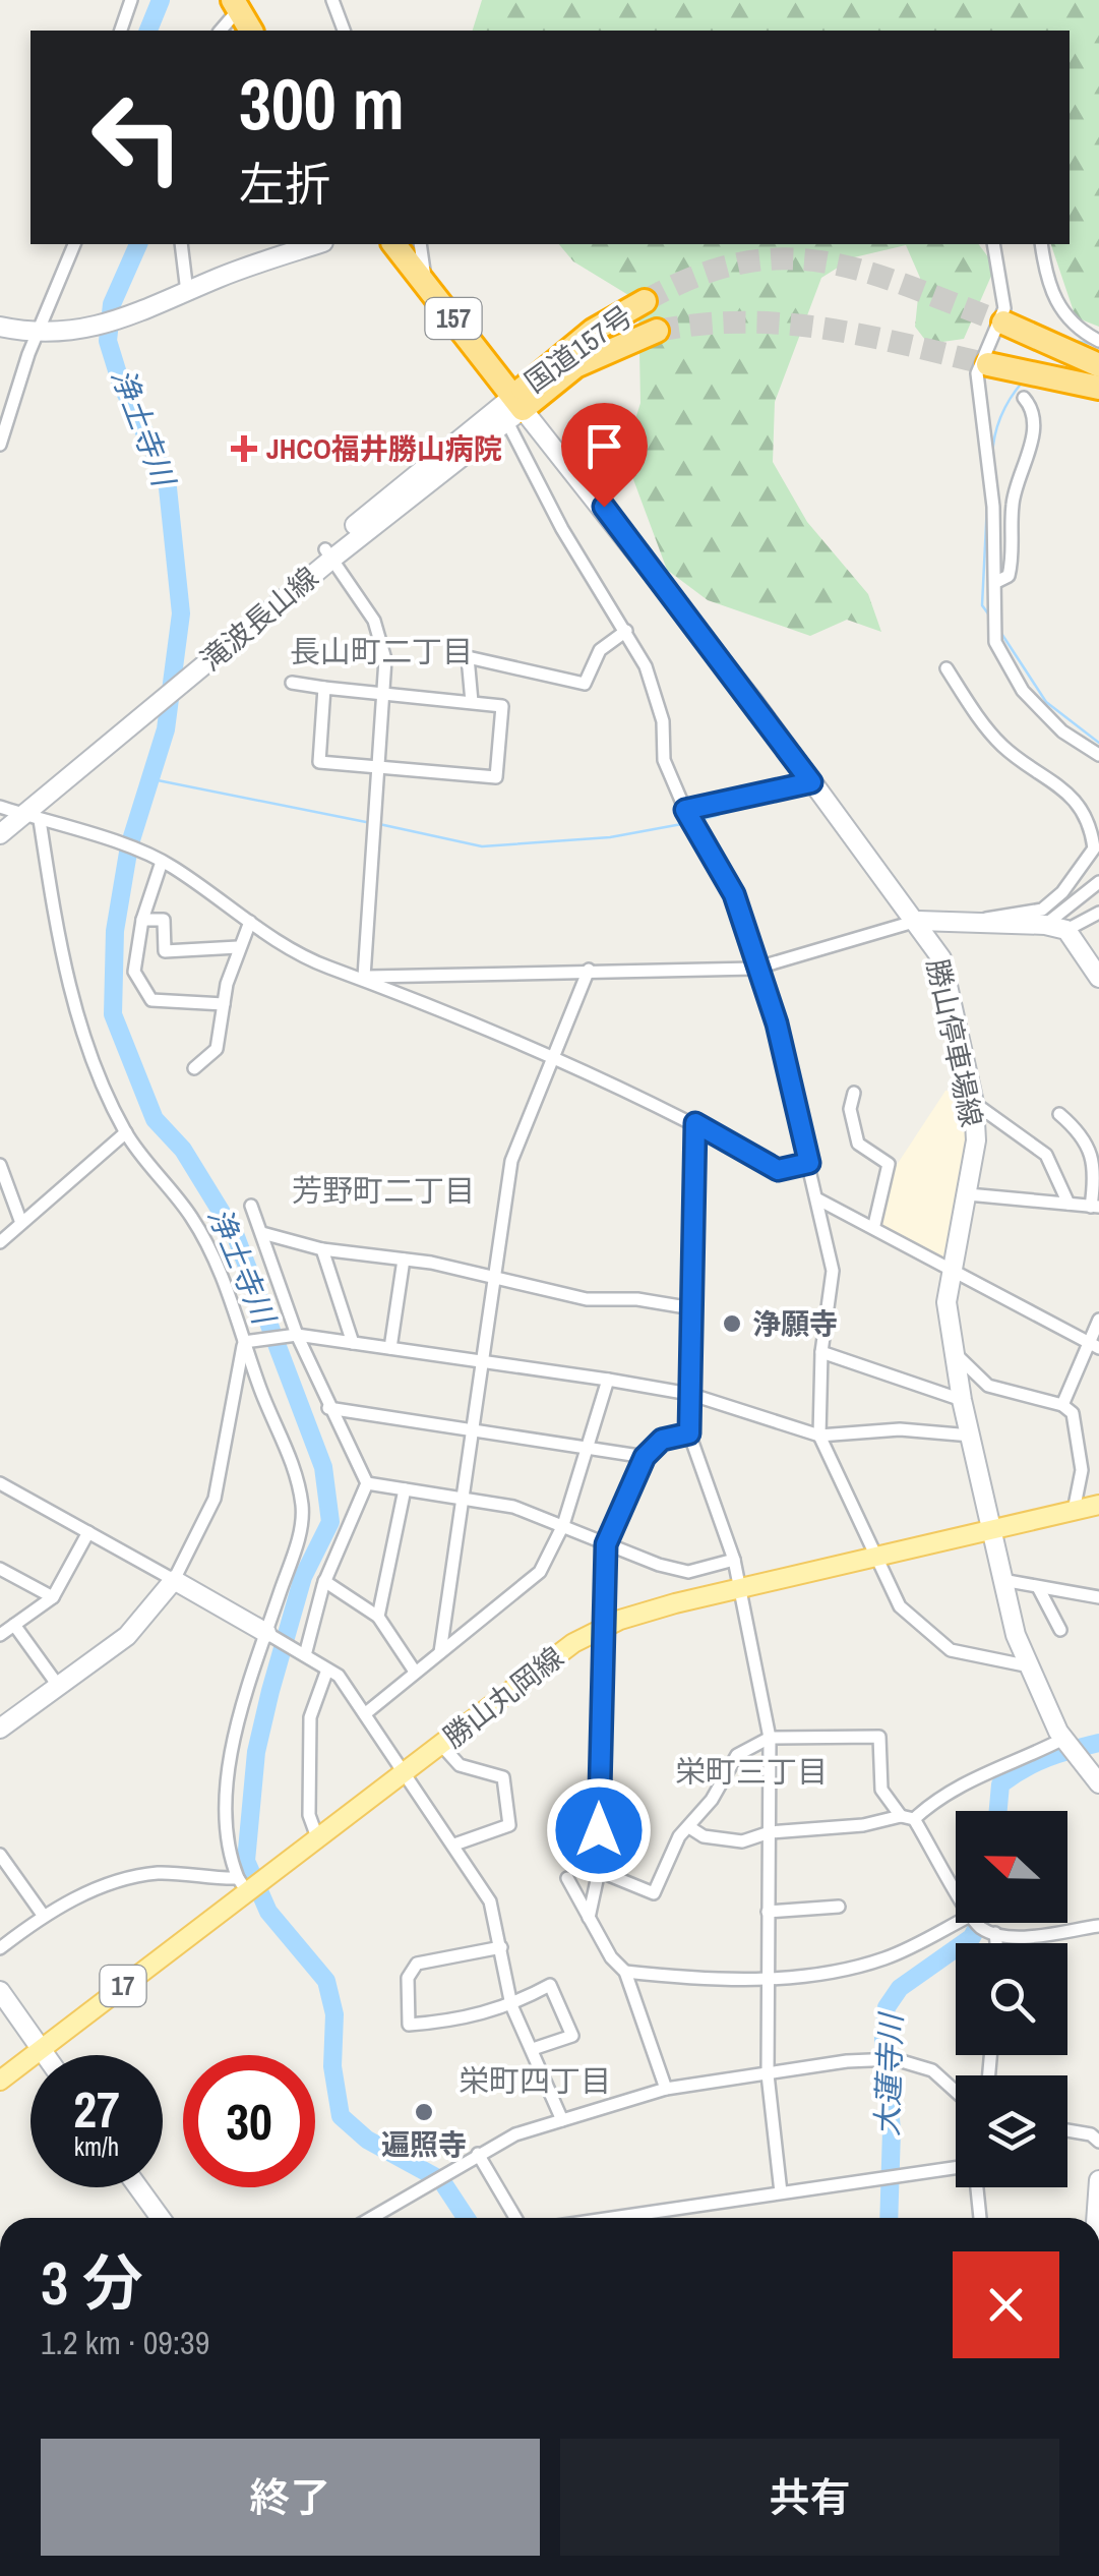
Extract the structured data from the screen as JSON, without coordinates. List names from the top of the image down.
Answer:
{
  "streets": {
    "highway": ["157", "国道157号"],
    "main road": [
      "滝波長山線",
      "勝山停車場線",
      "勝山丸岡線",
      "17"
    ]
  },
  "crossings": [
    ["国道157号", "滝波長山線"],
    ["国道157号", "勝山停車場線"],
    ["滝波長山線", "勝山停車場線"],
    ["勝山停車場線", "勝山丸岡線"]
  ],
  "districts": [
    "長山町二丁目",
    "芳野町二丁目",
    "栄町三丁目",
    "栄町四丁目"
  ],
  "water": ["浄土寺川", "大蓮寺川"],
  "places": {
    "health": ["JHCO福井勝山病院"],
    "other": ["浄願寺", "遍照寺"]
  },
  "north": "left",
  "page": {
    "turn": ["300 m", "左折"],
    "speed": "27 km/h",
    "limit": "30",
    "heading": ["3 分", "1.2 km · 09:39"],
    "buttons": ["終了", "共有"]
  }
}
